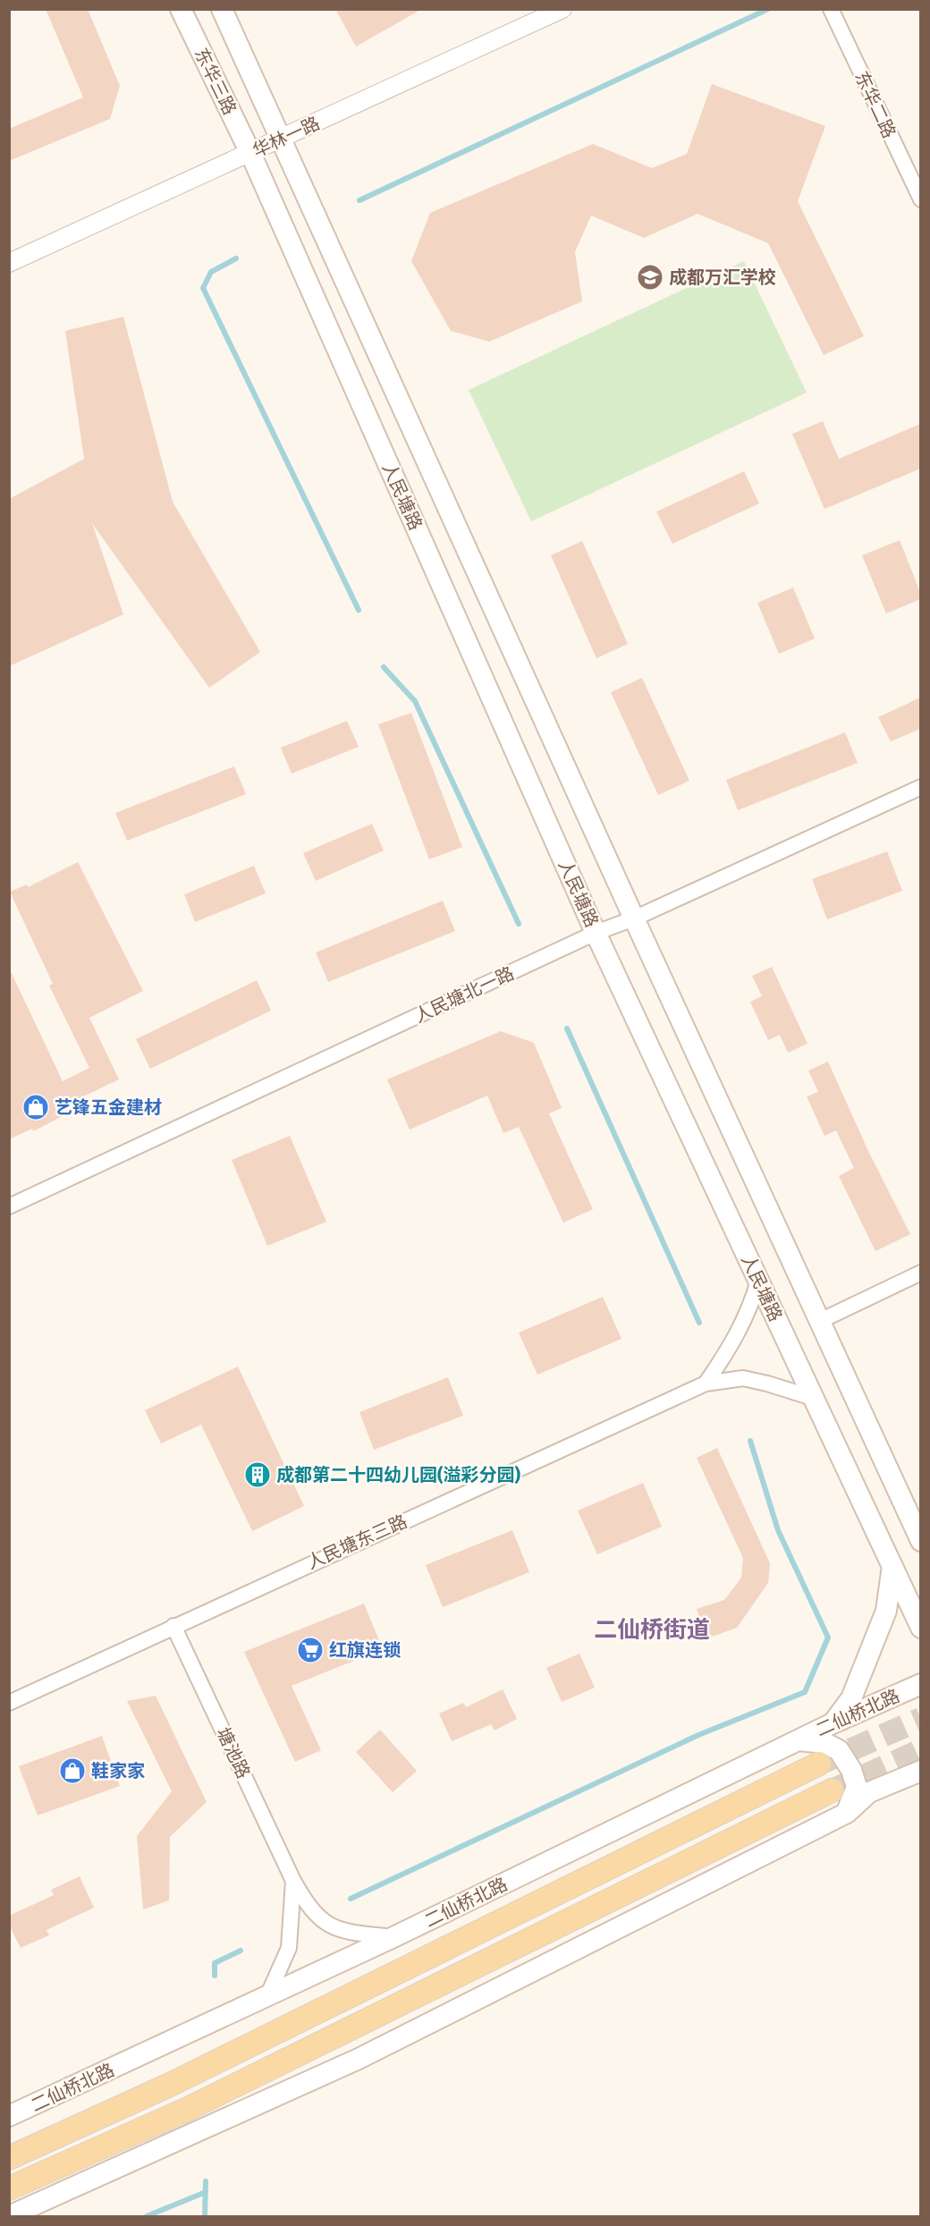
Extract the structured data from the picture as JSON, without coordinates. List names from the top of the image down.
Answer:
{
  "streets": {
    "main road": ["东华三路", "人民塘路", "二仙桥北路"],
    "street": [
      "东华二路",
      "华林一路",
      "人民塘北一路",
      "人民塘东三路",
      "塘池路"
    ]
  },
  "crossings": [
    ["东华三路", "华林一路"],
    ["东华三路", "人民塘路"],
    ["华林一路", "人民塘路"],
    ["人民塘路", "人民塘北一路"],
    ["人民塘路", "人民塘东三路"],
    ["人民塘东三路", "塘池路"],
    ["二仙桥北路", "塘池路"]
  ],
  "districts": ["二仙桥街道"],
  "places": {
    "school or university": ["成都万汇学校"],
    "shop": ["艺锋五金建材", "鞋家家"],
    "building": ["成都第二十四幼儿园(溢彩分园)"],
    "supermarket": ["红旗连锁"]
  }
}
